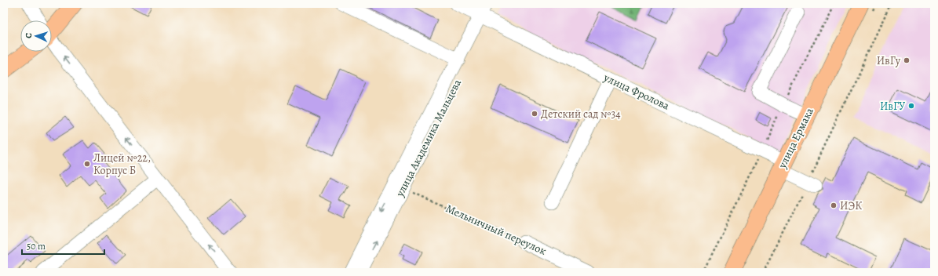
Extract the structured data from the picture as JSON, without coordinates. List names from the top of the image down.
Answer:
{
  "streets": {
    "main road": ["улица Ермака"],
    "street": ["улица Фролова", "улица Академика Мальцева", "Мельничный переулок"]
  },
  "crossings": [
    ["улица Фролова", "улица Академика Мальцева"],
    ["улица Фролова", "улица Ермака"],
    ["улица Академика Мальцева", "Мельничный переулок"]
  ],
  "places": [
    "ИвГу",
    "ИвГУ",
    "Детский сад №34",
    "Лицей №22, Корпус Б",
    "ИЭК"
  ],
  "scale_bar": "50 m",
  "north": "left"
}
